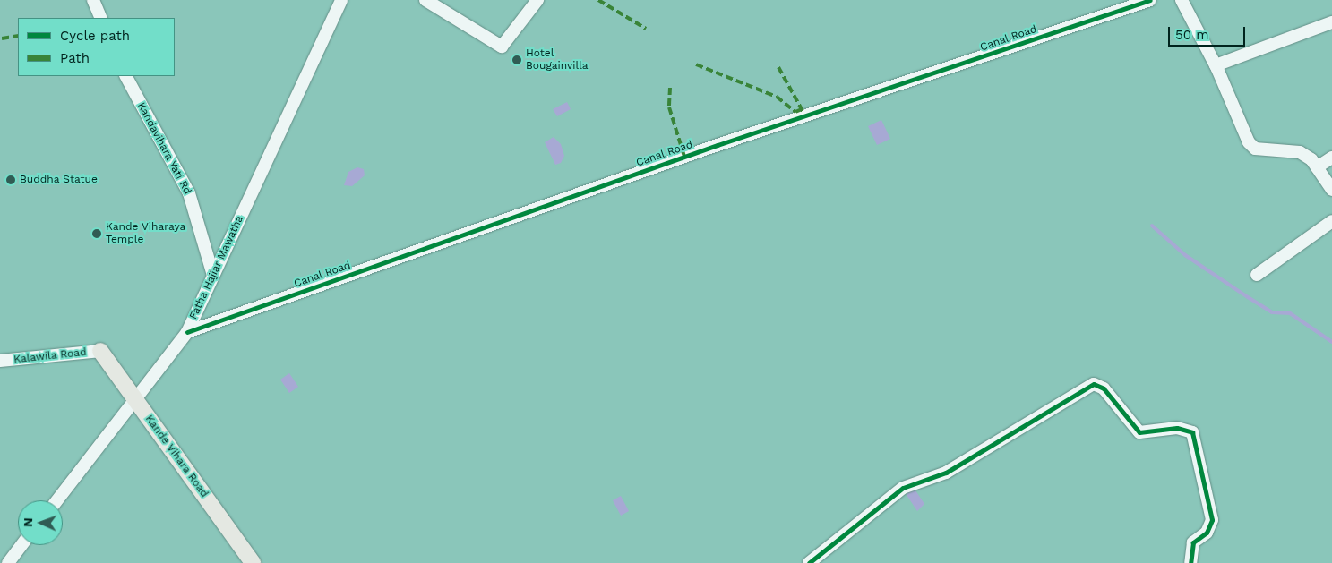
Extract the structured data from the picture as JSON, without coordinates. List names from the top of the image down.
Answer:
{
  "streets": {
    "main road": ["Kande Vihara Road"],
    "street": [
      "Canal Road",
      "Kandavihara Yati Rd",
      "Fatha Hajiar Mawatha",
      "Kalawila Road"
    ]
  },
  "crossings": [
    ["Canal Road", "Fatha Hajiar Mawatha"],
    ["Kandavihara Yati Rd", "Fatha Hajiar Mawatha"],
    ["Fatha Hajiar Mawatha", "Kande Vihara Road"],
    ["Kalawila Road", "Kande Vihara Road"]
  ],
  "places": ["Hotel Bougainvilla", "Buddha Statue", "Kande Viharaya Temple"],
  "legend": ["Cycle path", "Path"],
  "scale_bar": "50 m",
  "north": "left"
}
